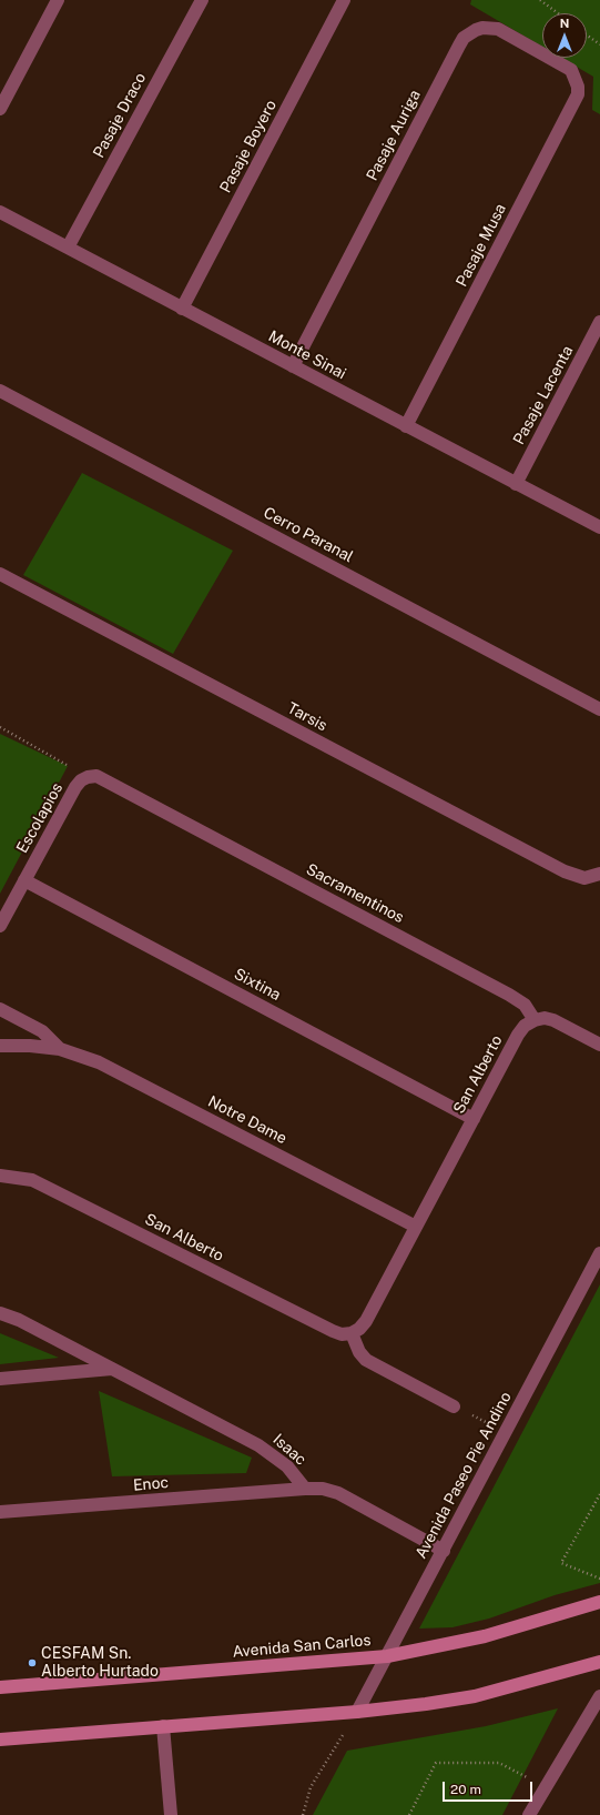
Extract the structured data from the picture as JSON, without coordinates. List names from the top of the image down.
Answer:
{
  "streets": {
    "main road": ["Avenida San Carlos"],
    "street": [
      "Pasaje Draco",
      "Pasaje Auriga",
      "Pasaje Boyero",
      "Pasaje Musa",
      "Monte Sinai",
      "Pasaje Lacenta",
      "Cerro Paranal",
      "Tarsis",
      "Escolapios",
      "Sacramentinos",
      "Sixtina",
      "San Alberto",
      "Notre Dame",
      "Isaac",
      "Avenida Paseo Pie Andino",
      "Enoc"
    ]
  },
  "crossings": [
    ["Pasaje Draco", "Monte Sinai"],
    ["Pasaje Auriga", "Pasaje Musa"],
    ["Pasaje Auriga", "Monte Sinai"],
    ["Pasaje Boyero", "Monte Sinai"],
    ["Pasaje Musa", "Monte Sinai"],
    ["Monte Sinai", "Pasaje Lacenta"],
    ["Escolapios", "Sacramentinos"],
    ["Escolapios", "Sixtina"],
    ["Sacramentinos", "San Alberto"],
    ["Sixtina", "San Alberto"],
    ["San Alberto", "Notre Dame"],
    ["Isaac", "Avenida Paseo Pie Andino"],
    ["Isaac", "Enoc"],
    ["Avenida Paseo Pie Andino", "Avenida San Carlos"]
  ],
  "places": ["CESFAM Sn. Alberto Hurtado"],
  "scale_bar": "20 m",
  "north": "top"
}
